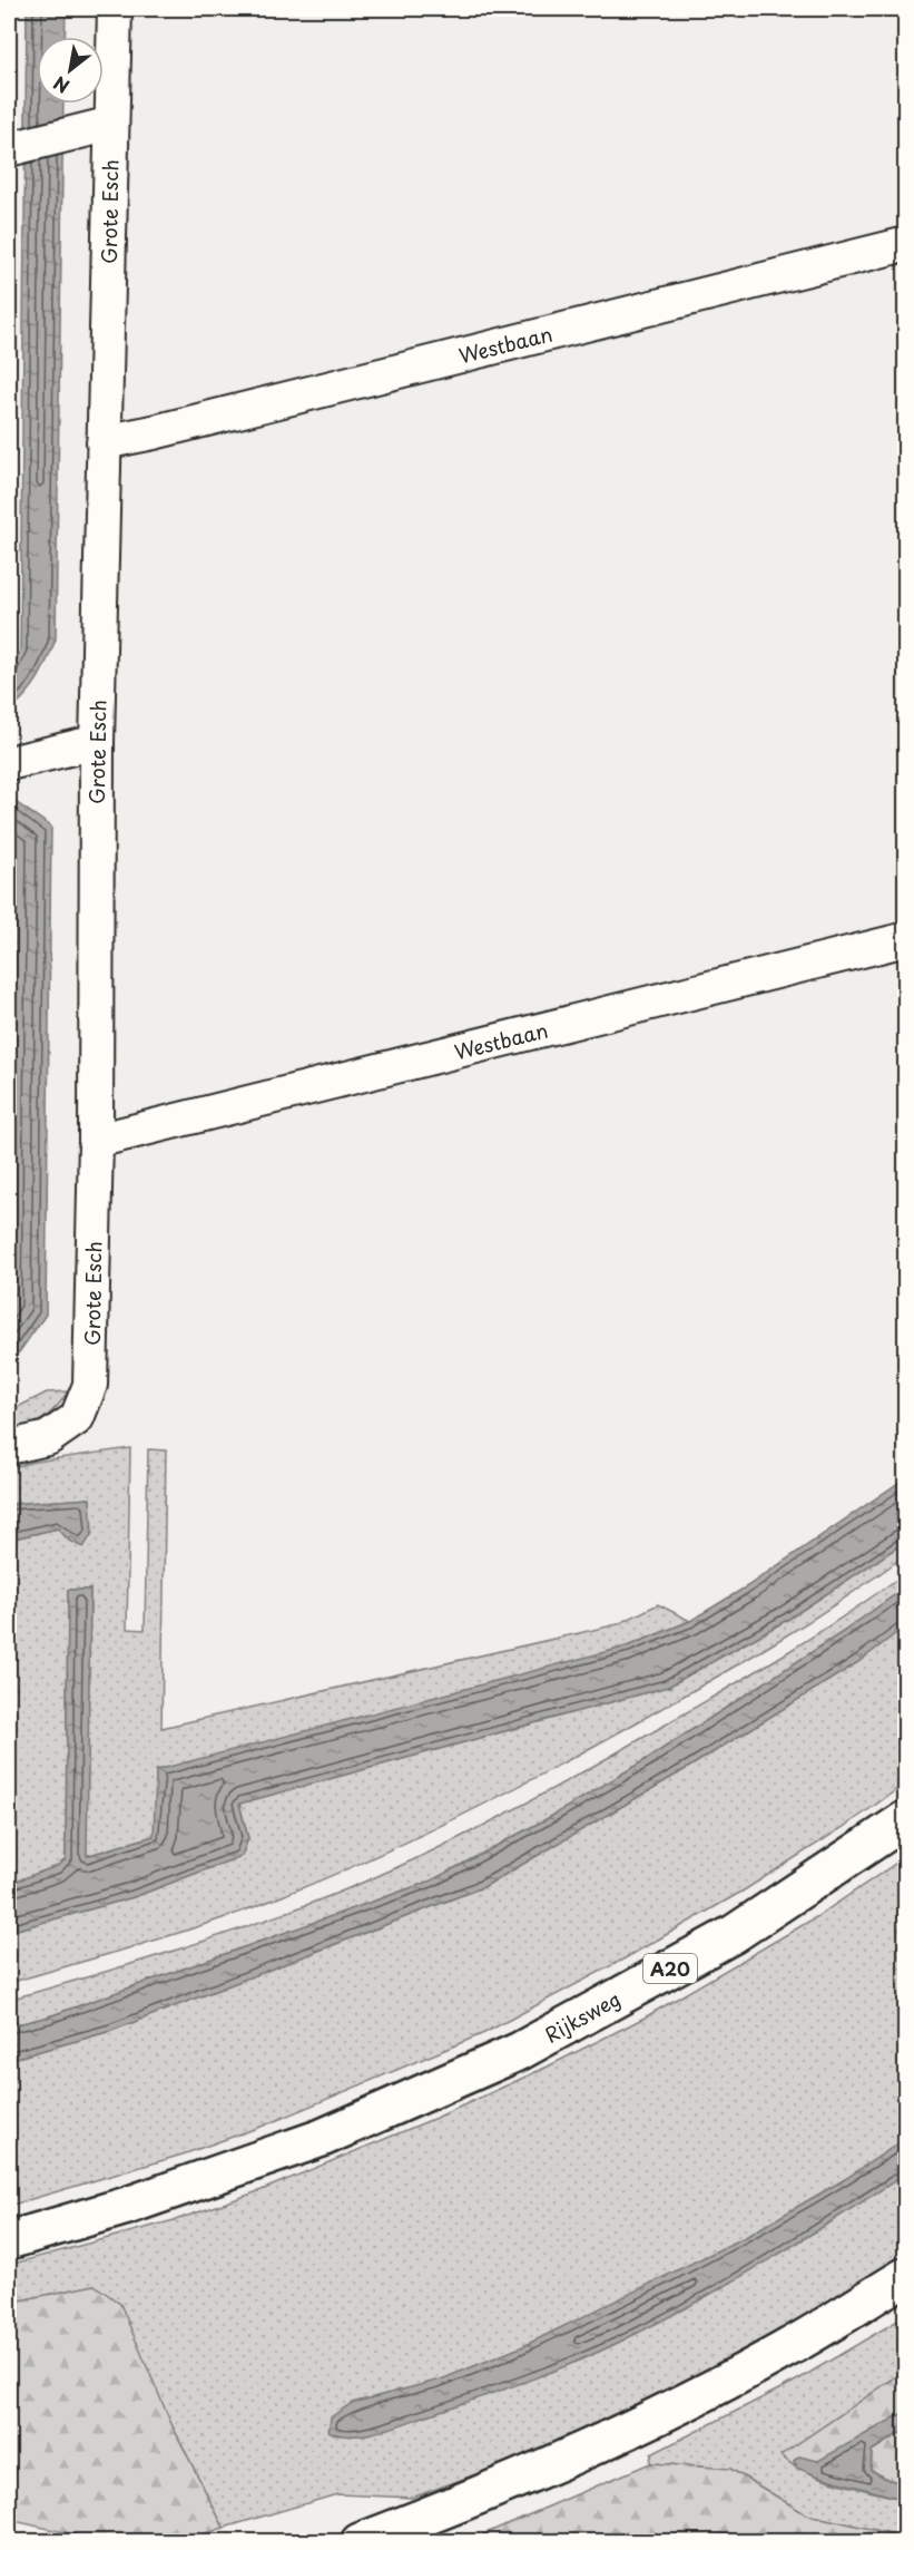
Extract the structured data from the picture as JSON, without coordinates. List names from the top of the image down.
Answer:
{
  "streets": {
    "highway": ["A20", "Rijksweg"],
    "street": ["Grote Esch", "Westbaan"]
  },
  "crossings": [
    ["Grote Esch", "Westbaan"]
  ],
  "north": "bottom left"
}
